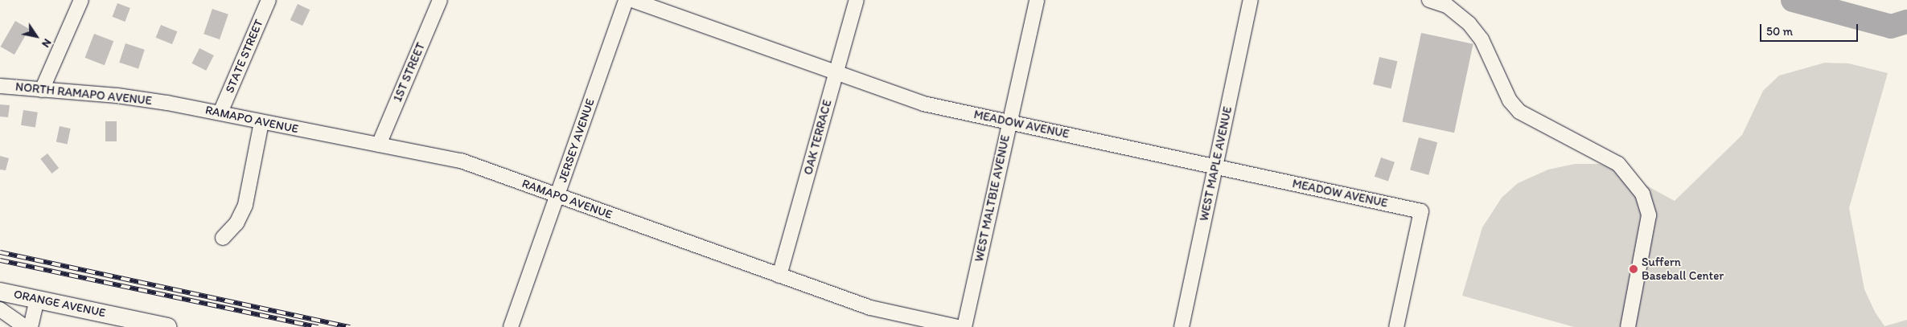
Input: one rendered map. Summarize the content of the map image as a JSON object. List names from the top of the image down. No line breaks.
{"streets":{"main road":["ORANGE AVENUE"],"street":["STATE STREET","1ST STREET","NORTH RAMAPO AVENUE","RAMAPO AVENUE","MEADOW AVENUE","OAK TERRACE","JERSEY AVENUE","WEST MAPLE AVENUE","WEST MALTBIE AVENUE"]},"crossings":[["STATE STREET","RAMAPO AVENUE"],["1ST STREET","RAMAPO AVENUE"],["NORTH RAMAPO AVENUE","RAMAPO AVENUE"],["RAMAPO AVENUE","OAK TERRACE"],["RAMAPO AVENUE","JERSEY AVENUE"],["MEADOW AVENUE","OAK TERRACE"],["MEADOW AVENUE","WEST MAPLE AVENUE"],["MEADOW AVENUE","WEST MALTBIE AVENUE"]],"places":["Suffern Baseball Center"],"scale_bar":"50 m","north":"bottom right"}
